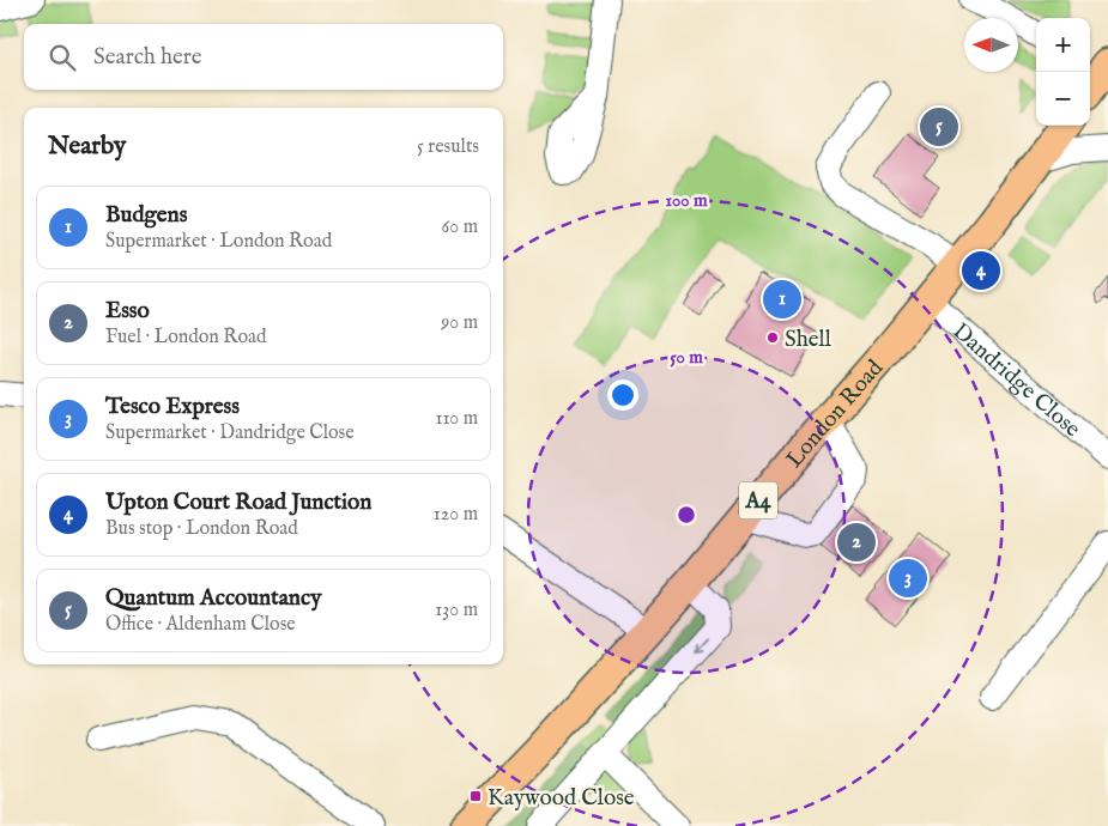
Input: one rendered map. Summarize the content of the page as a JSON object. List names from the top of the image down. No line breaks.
{"streets":{"main road":["London Road","A4"],"street":["Dandridge Close"]},"crossings":[["Dandridge Close","London Road"]],"places":{"other":["Shell"],"transit":["Kaywood Close"]},"north":"left","page":{"map_buttons":["+","−"],"search":"Search here","pins":["5","4","1","2","3"],"heading":["Nearby","5 results"],"list":[{"mark":"1","name":"Budgens","note":"Supermarket · London Road","value":"60 m"},{"mark":"2","name":"Esso","note":"Fuel · London Road","value":"90 m"},{"mark":"3","name":"Tesco Express","note":"Supermarket · Dandridge Close","value":"110 m"},{"mark":"4","name":"Upton Court Road Junction","note":"Bus stop · London Road","value":"120 m"},{"mark":"5","name":"Quantum Accountancy","note":"Office · Aldenham Close","value":"130 m"}]},"rings":["100 m","50 m"]}
